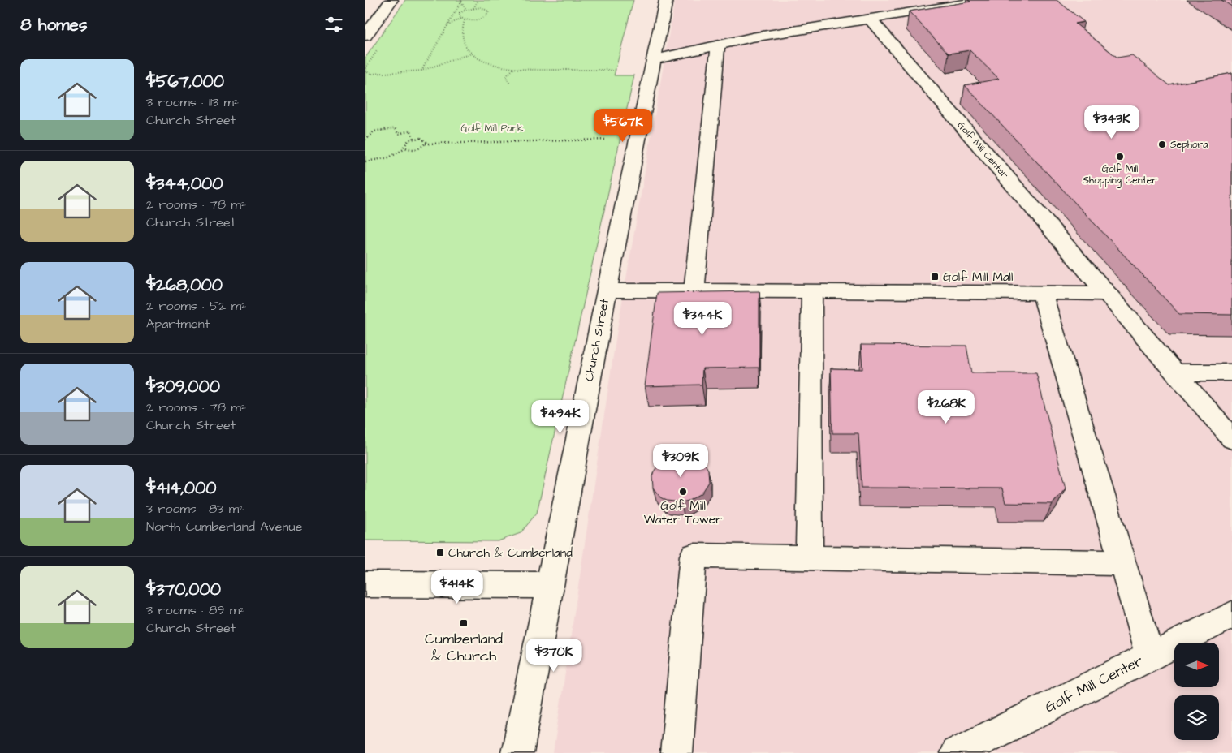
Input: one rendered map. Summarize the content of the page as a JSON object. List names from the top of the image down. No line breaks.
{"streets":{"street":["Golf Mill Center","Church Street"]},"parks":["Golf Mill Park"],"places":{"other":["Sephora","Golf Mill Shopping Center","Golf Mill Water Tower"],"transit":["Golf Mill Mall","Church & Cumberland","Cumberland & Church"]},"north":"right","page":{"heading":"8 homes","list":[{"name":"$567,000","note":"3 rooms · 113 m² · Church Street"},{"name":"$344,000","note":"2 rooms · 78 m² · Church Street"},{"name":"$268,000","note":"2 rooms · 52 m² · Apartment"},{"name":"$309,000","note":"2 rooms · 78 m² · Church Street"},{"name":"$414,000","note":"3 rooms · 83 m² · North Cumberland Avenue"},{"name":"$370,000","note":"3 rooms · 89 m² · Church Street"}],"price":["$343K","$567K","$344K","$268K","$494K","$309K","$414K","$370K"]}}
